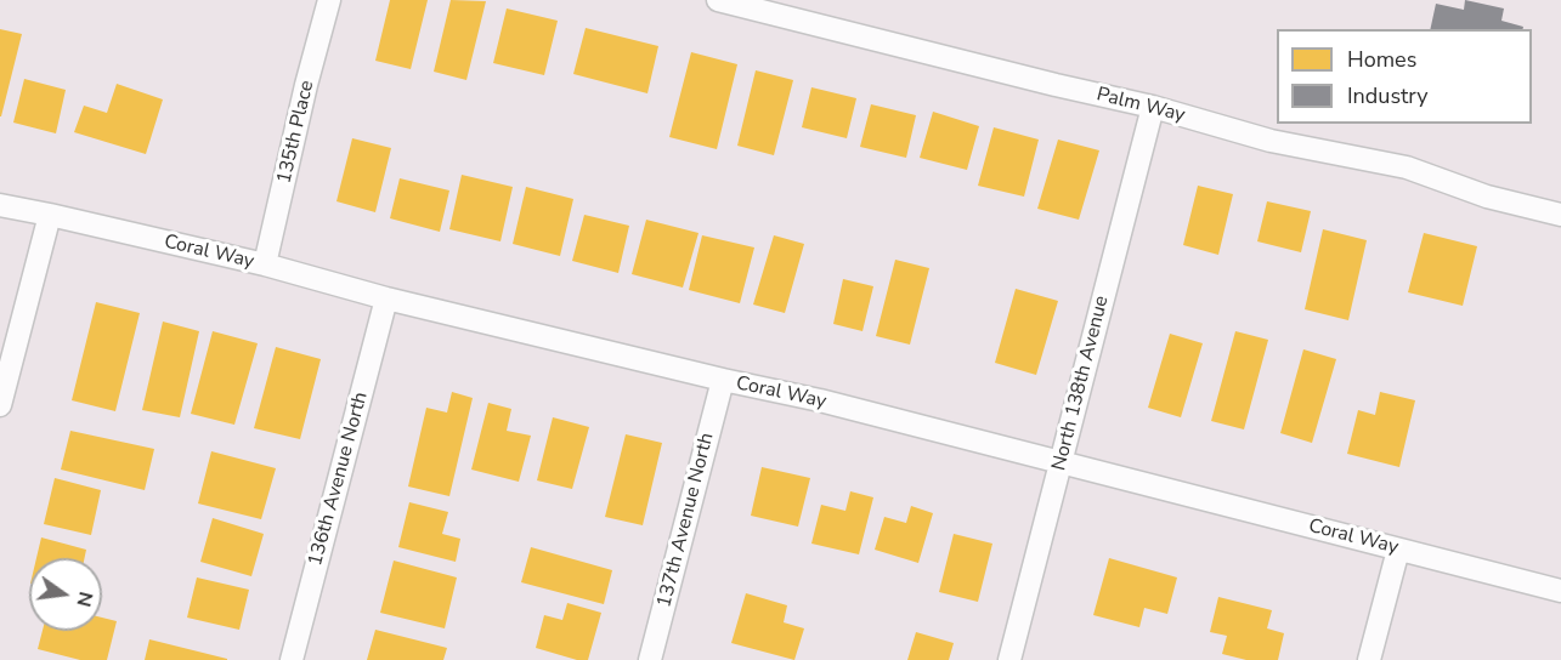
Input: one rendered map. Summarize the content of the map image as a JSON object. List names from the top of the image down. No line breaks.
{"streets":{"street":["Palm Way","135th Place","Coral Way","North 138th Avenue","136th Avenue North","137th Avenue North"]},"crossings":[["Palm Way","North 138th Avenue"],["135th Place","Coral Way"],["Coral Way","North 138th Avenue"],["Coral Way","136th Avenue North"],["Coral Way","137th Avenue North"]],"legend":["Homes","Industry"],"north":"right"}
